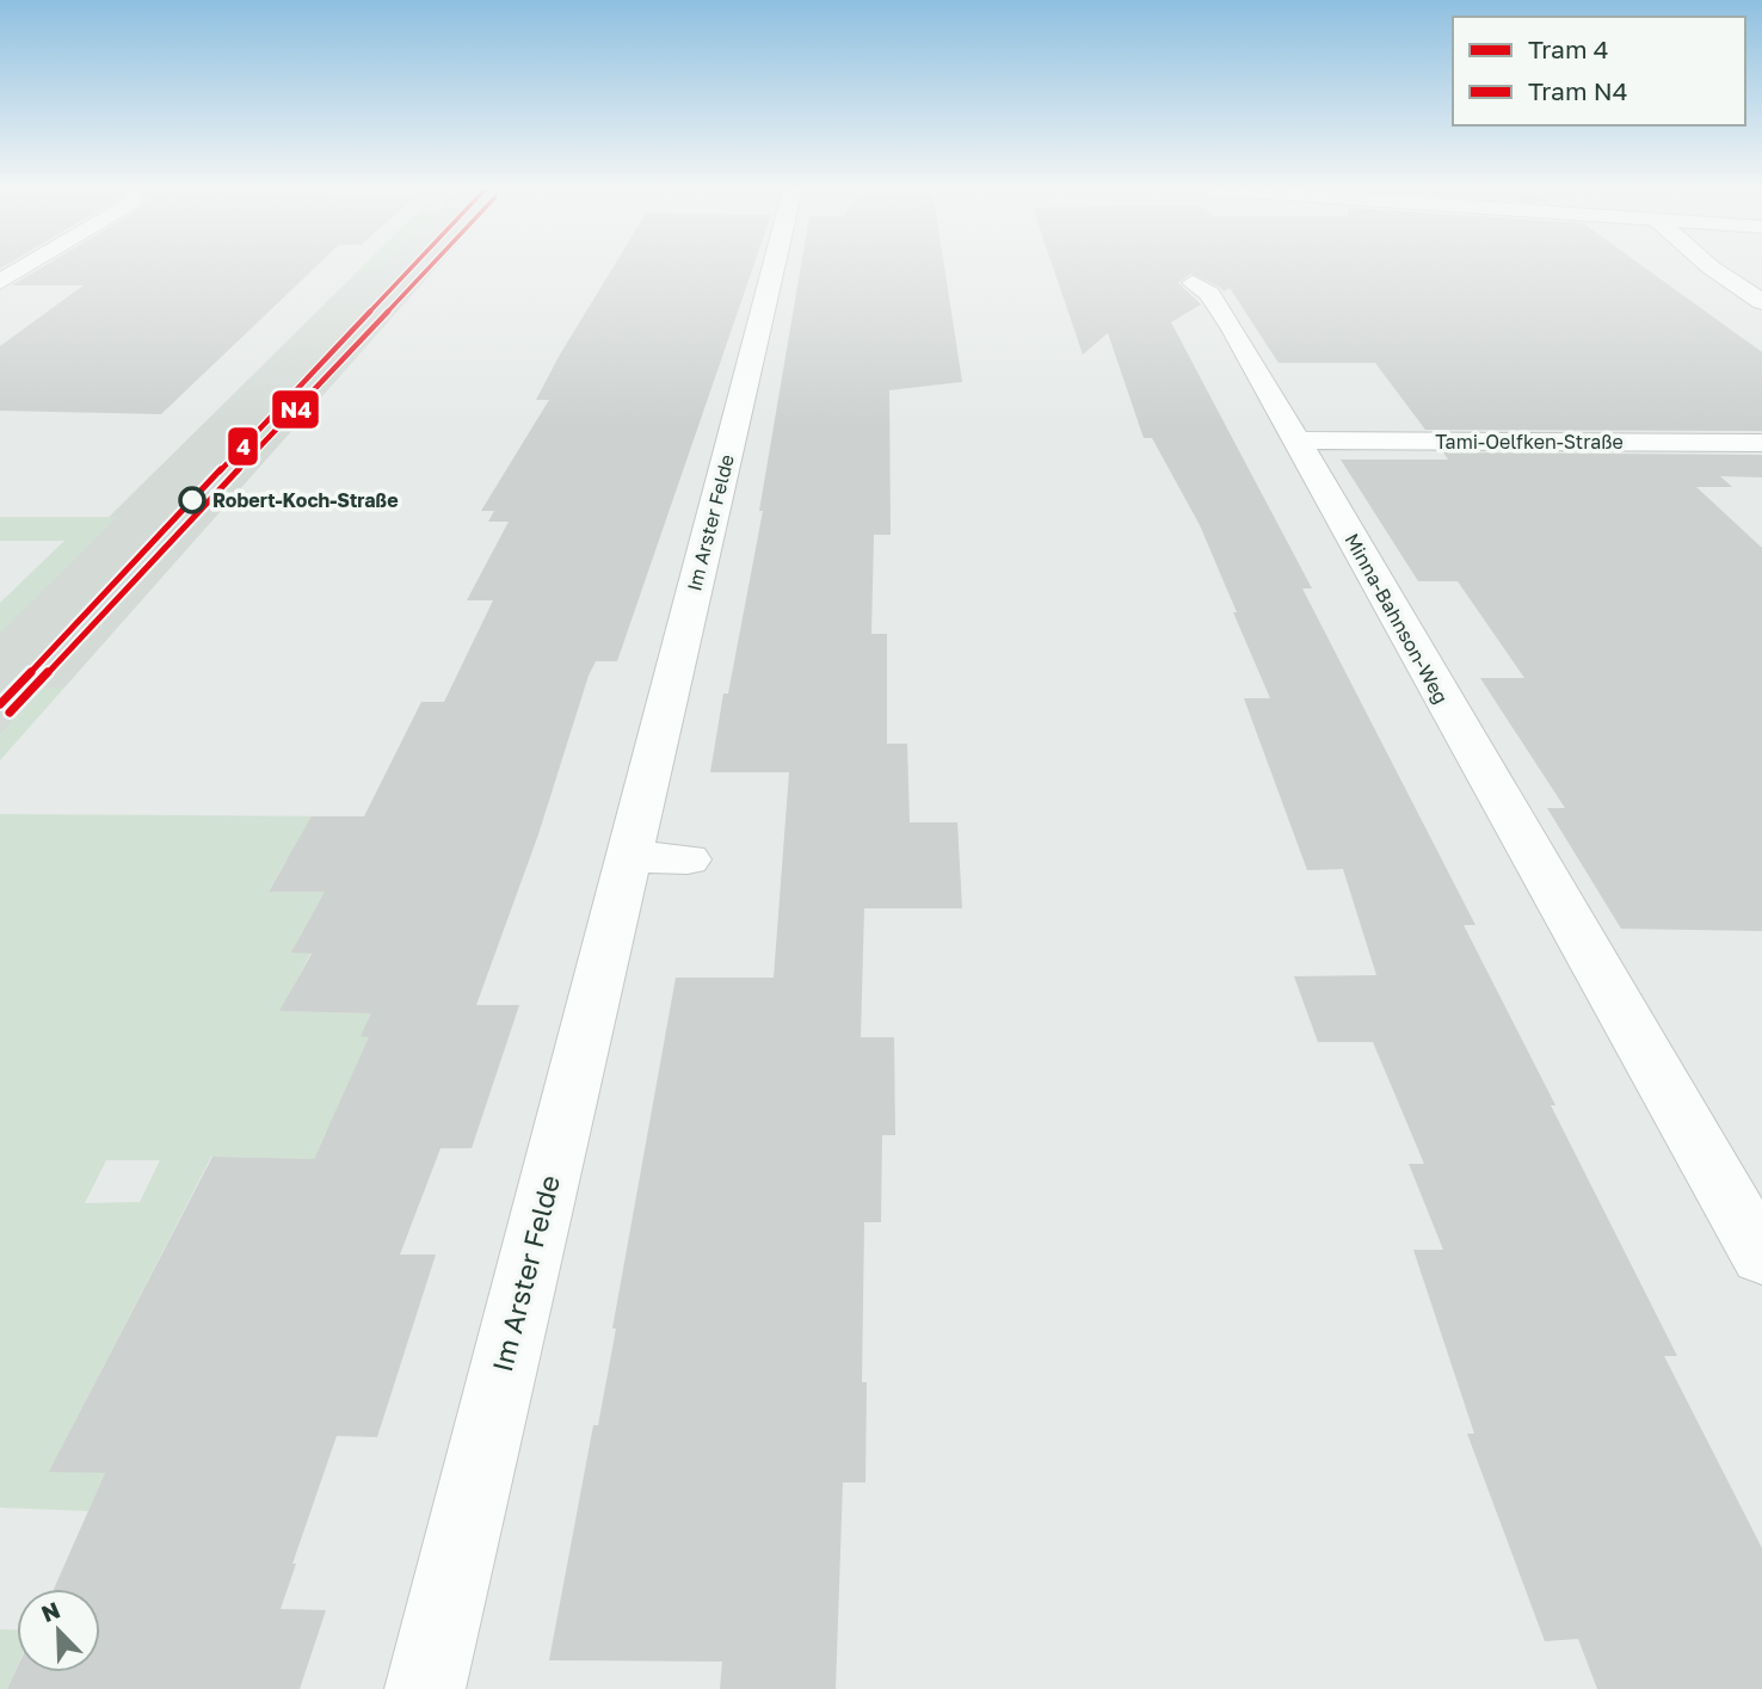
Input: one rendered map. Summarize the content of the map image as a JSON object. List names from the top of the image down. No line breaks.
{"streets":{"street":["Tami-Oelfken-Straße","Im Arster Felde","Minna-Bahnson-Weg"]},"crossings":[["Tami-Oelfken-Straße","Minna-Bahnson-Weg"]],"places":["Robert-Koch-Straße"],"lines":["tram line 4","tram line N4"],"legend":["Tram 4","Tram N4"],"north":"top left"}
